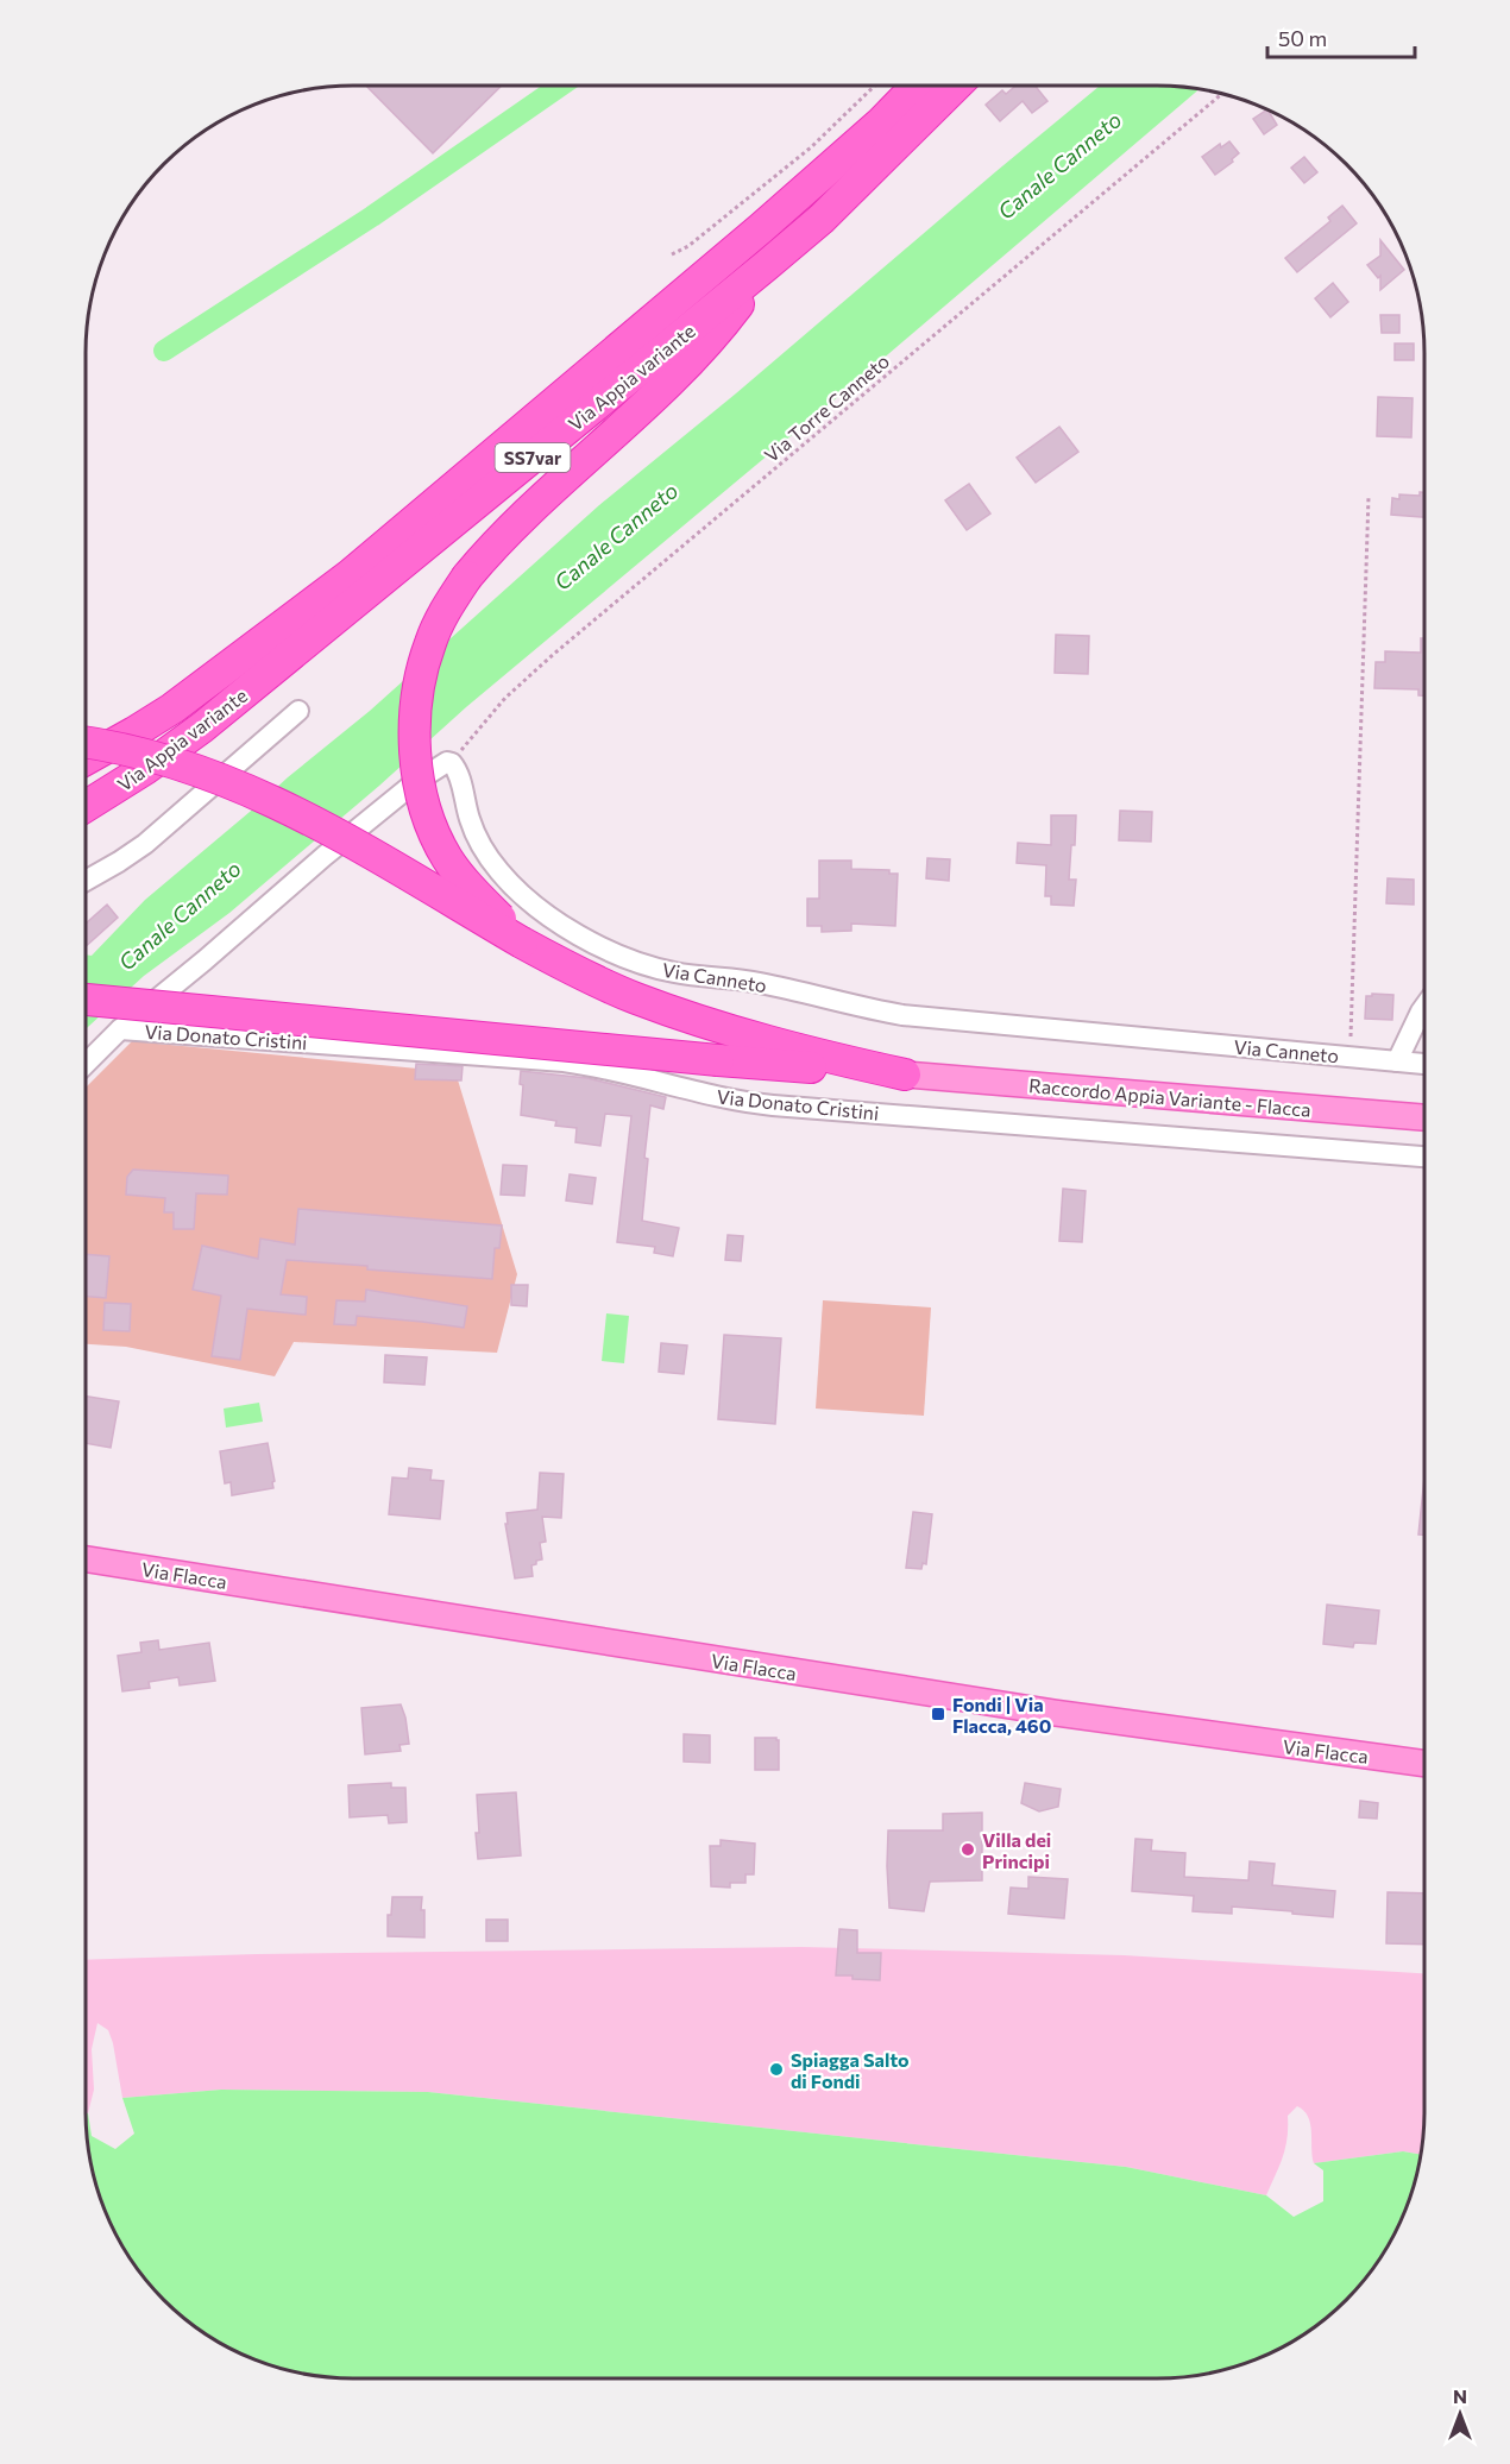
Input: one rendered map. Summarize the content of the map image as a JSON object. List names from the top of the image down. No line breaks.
{"streets":{"highway":["Via Appia variante","SS7var"],"main road":["Raccordo Appia Variante - Flacca","Via Flacca"],"street":["Via Canneto","Via Donato Cristini"],"path":["Via Torre Canneto"]},"crossings":[["Via Torre Canneto","Via Canneto"]],"water":["Canale Canneto"],"places":{"transit":["Fondi | Via Flacca, 460"],"other":["Villa dei Principi","Spiagga Salto di Fondi"]},"scale_bar":"50 m","north":"top"}
